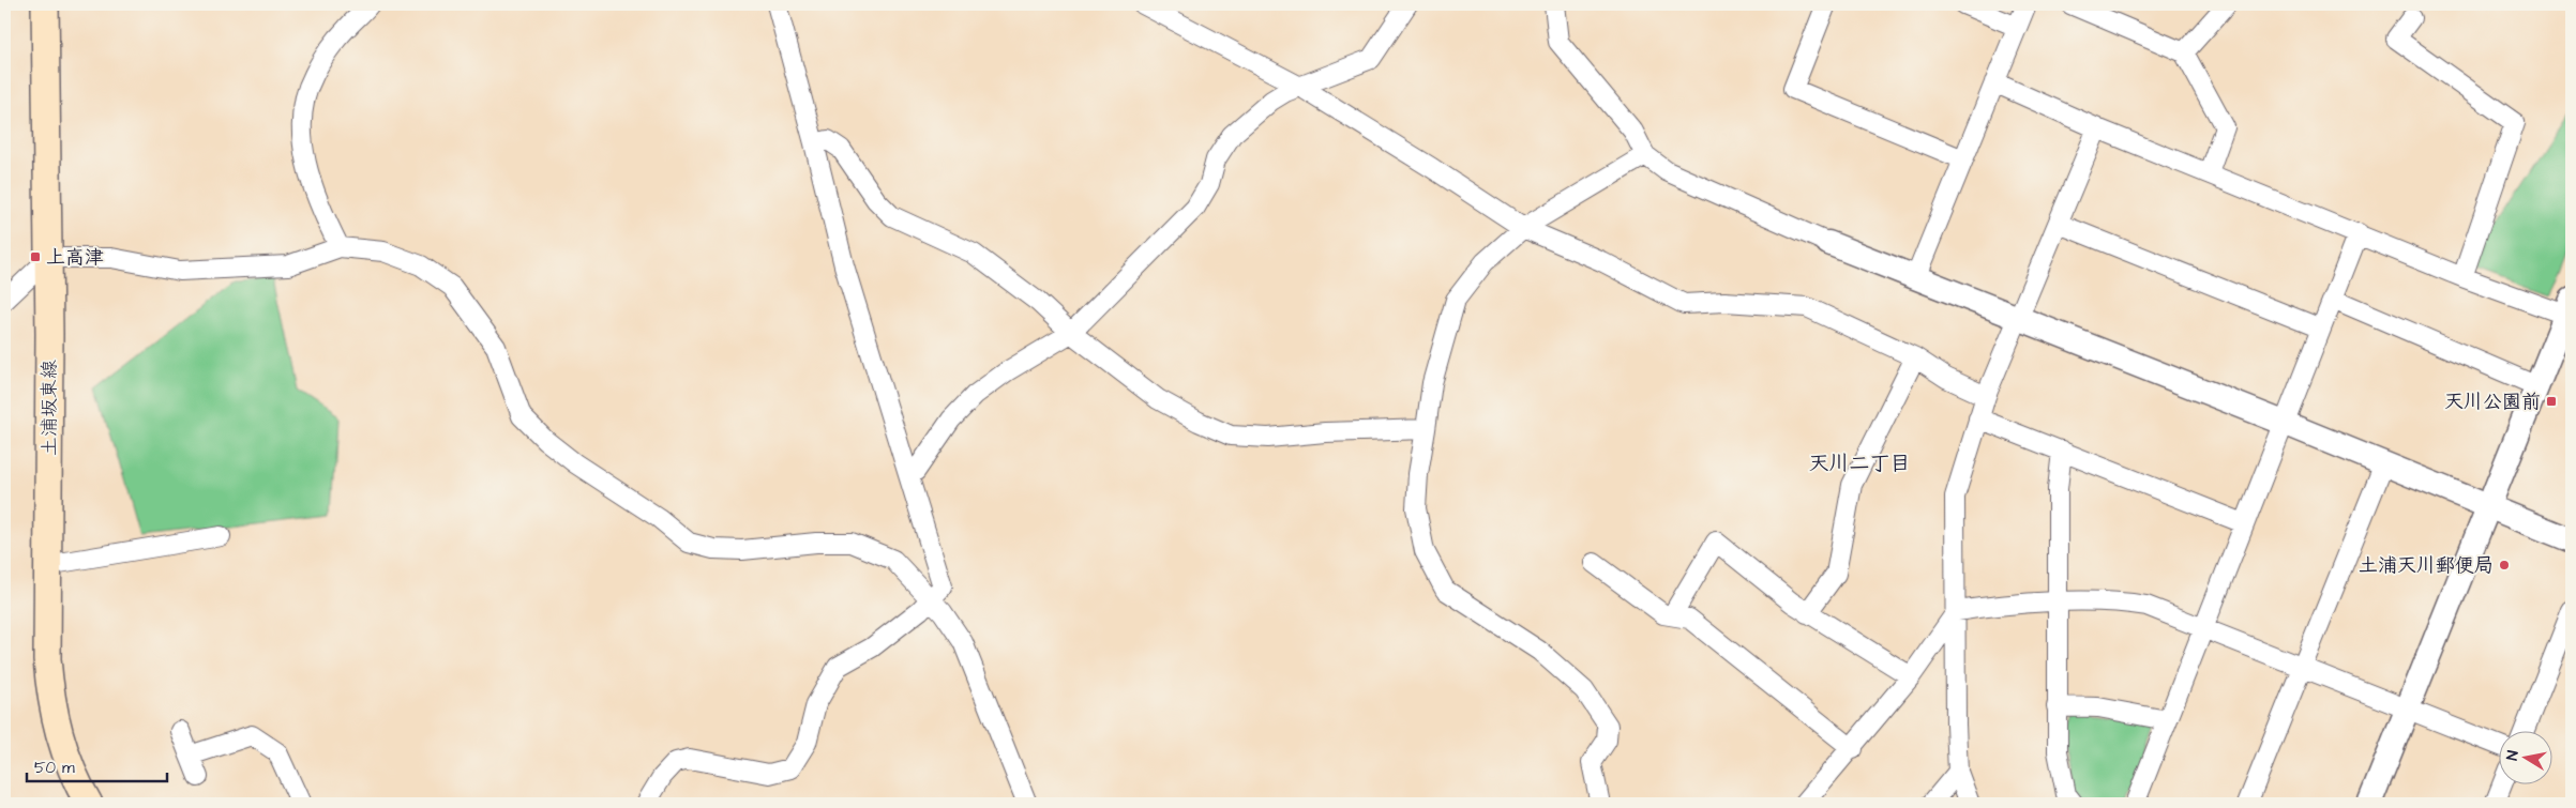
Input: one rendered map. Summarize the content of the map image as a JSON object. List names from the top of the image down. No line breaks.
{"streets":{"main road":["土浦坂東線"]},"districts":["天川二丁目"],"places":{"transit":["上高津","天川公園前"],"other":["土浦天川郵便局"]},"scale_bar":"50 m","north":"left"}
